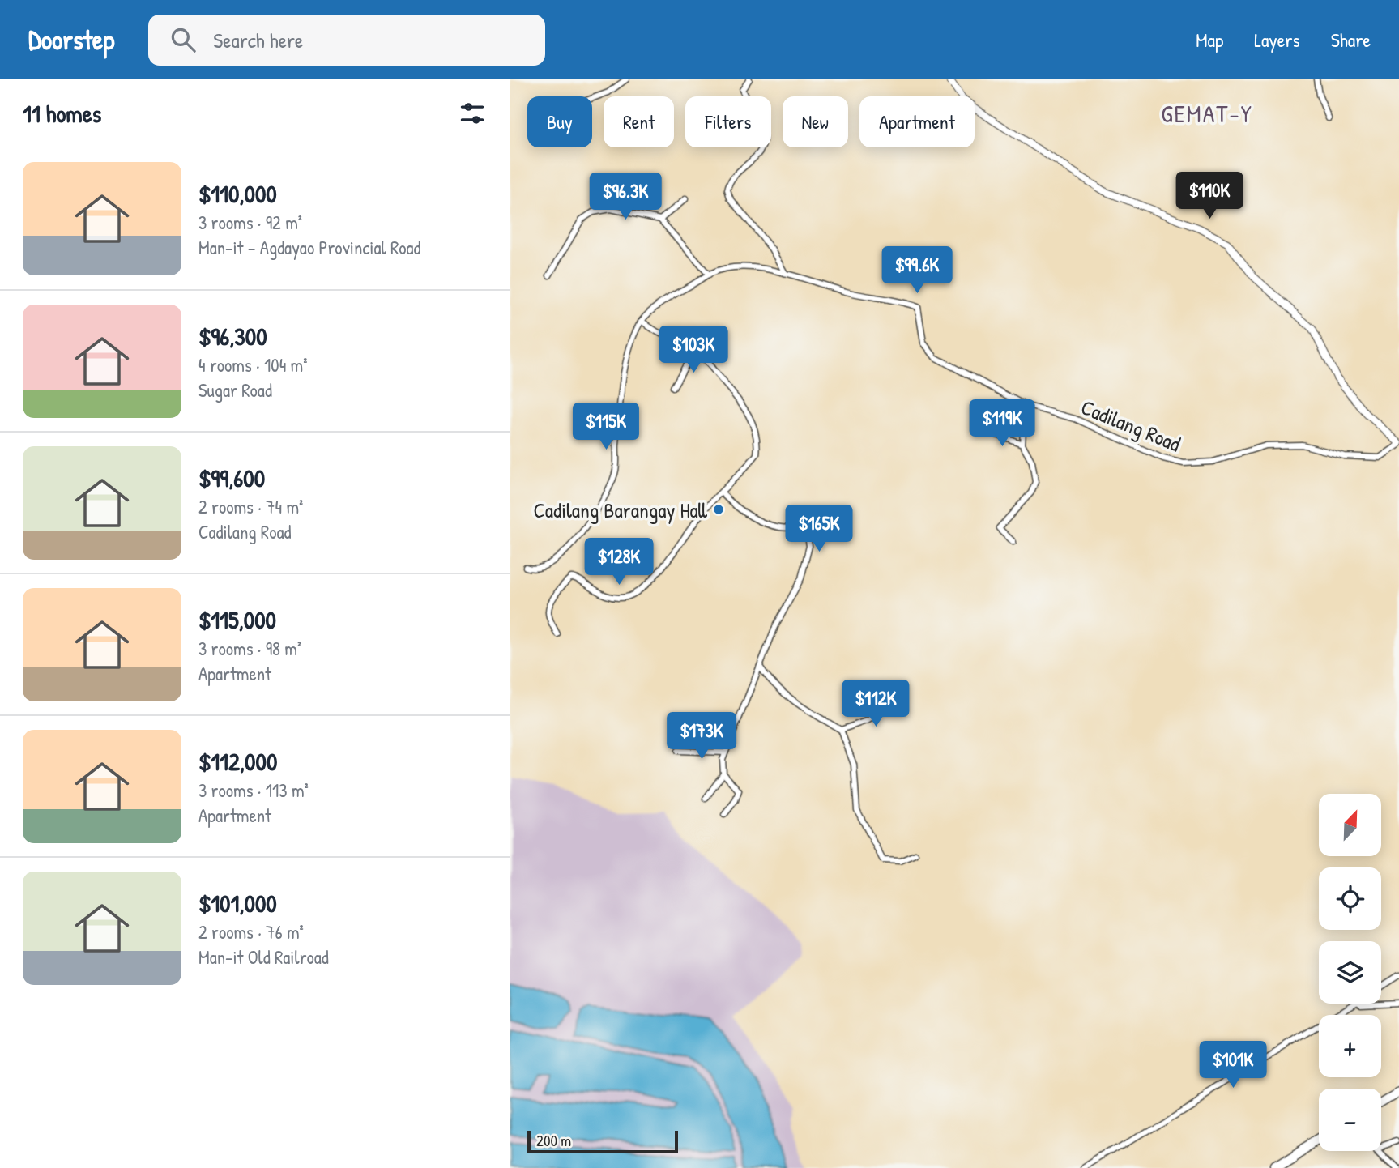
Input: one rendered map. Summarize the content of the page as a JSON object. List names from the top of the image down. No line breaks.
{"streets":{"street":["Cadilang Road"]},"districts":["GEMAT-Y"],"places":["Cadilang Barangay Hall"],"scale_bar":"200 m","north":"top right","page":{"header":"Doorstep","search":"Search here","nav":["Map","Layers","Share"],"heading":"11 homes","chip":["Buy","Rent","Filters","New","Apartment"],"list":[{"name":"$110,000","note":"3 rooms · 92 m² · Man-it – Agdayao Provincial Road"},{"name":"$96,300","note":"4 rooms · 104 m² · Sugar Road"},{"name":"$99,600","note":"2 rooms · 74 m² · Cadilang Road"},{"name":"$115,000","note":"3 rooms · 98 m² · Apartment"},{"name":"$112,000","note":"3 rooms · 113 m² · Apartment"},{"name":"$101,000","note":"2 rooms · 76 m² · Man-it Old Railroad"}],"price":["$110K","$96.3K","$99.6K","$103K","$119K","$115K","$165K","$128K","$112K","$173K","$101K"],"map_buttons":["+","−"],"scale":"200 m"}}
